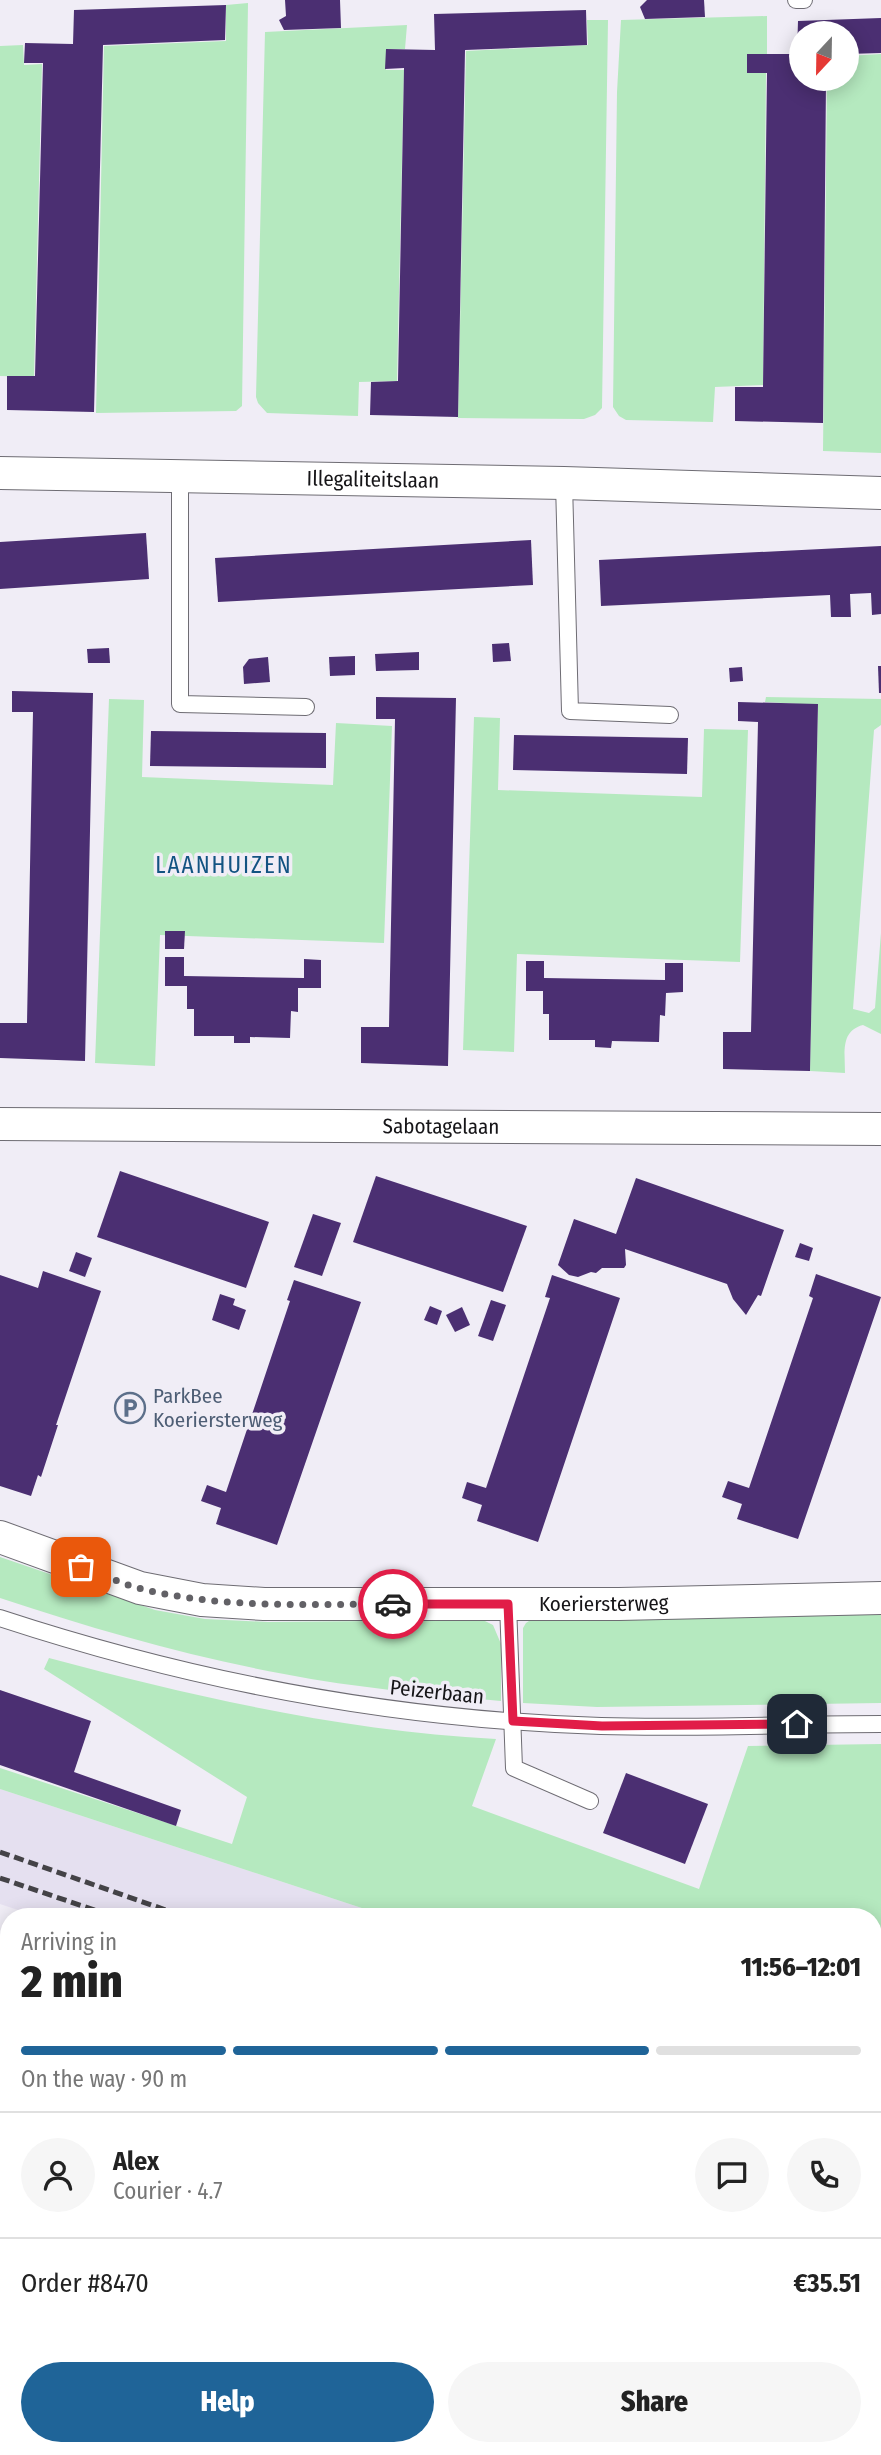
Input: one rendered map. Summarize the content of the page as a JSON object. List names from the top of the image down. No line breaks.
{"streets":{"street":["Illegaliteitslaan","Sabotagelaan","Koeriersterweg"],"lane":["Peizerbaan"]},"districts":["LAANHUIZEN"],"places":{"parking":["ParkBee Koeriersterweg"]},"north":"bottom","page":{"heading":["2 min","Arriving in","11:56–12:01"],"panel":["Alex","Courier · 4.7","Order #8470","€35.51"],"bar":"On the way · 90 m","buttons":["Help","Share"]}}
